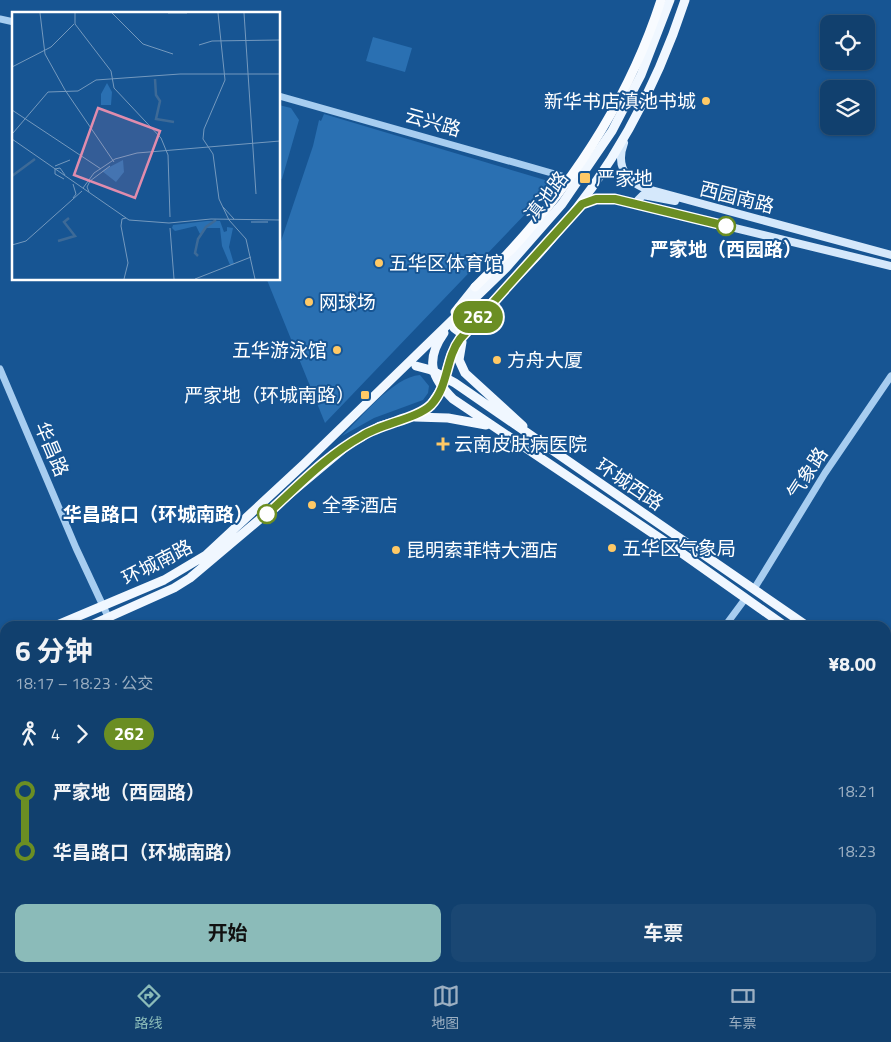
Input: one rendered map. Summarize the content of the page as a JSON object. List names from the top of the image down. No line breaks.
{"streets":{"main road":["滇池路","西园南路","环城西路","环城南路"],"street":["云兴路","华昌路","气象路"]},"crossings":[["云兴路","滇池路"],["滇池路","西园南路"],["滇池路","环城西路"],["滇池路","环城南路"],["华昌路","环城南路"],["气象路","环城西路"]],"places":{"other":["新华书店滇池书城","严家地（西园路）","五华区体育馆","网球场","五华游泳馆","方舟大厦","全季酒店","华昌路口（环城南路）","五华区气象局","昆明索菲特大酒店"],"transit":["严家地","严家地（环城南路）"],"health":["云南皮肤病医院"]},"lines":["bus line 262"],"page":{"on_map":"262","heading":["6 分钟","18:17 – 18:23 · 公交","¥8.00"],"legs":["4","262"],"list":[{"name":"严家地（西园路）","value":"18:21"},{"name":"华昌路口（环城南路）","value":"18:23"}],"buttons":["开始","车票"],"tabs":["路线","地图","车票"]}}
